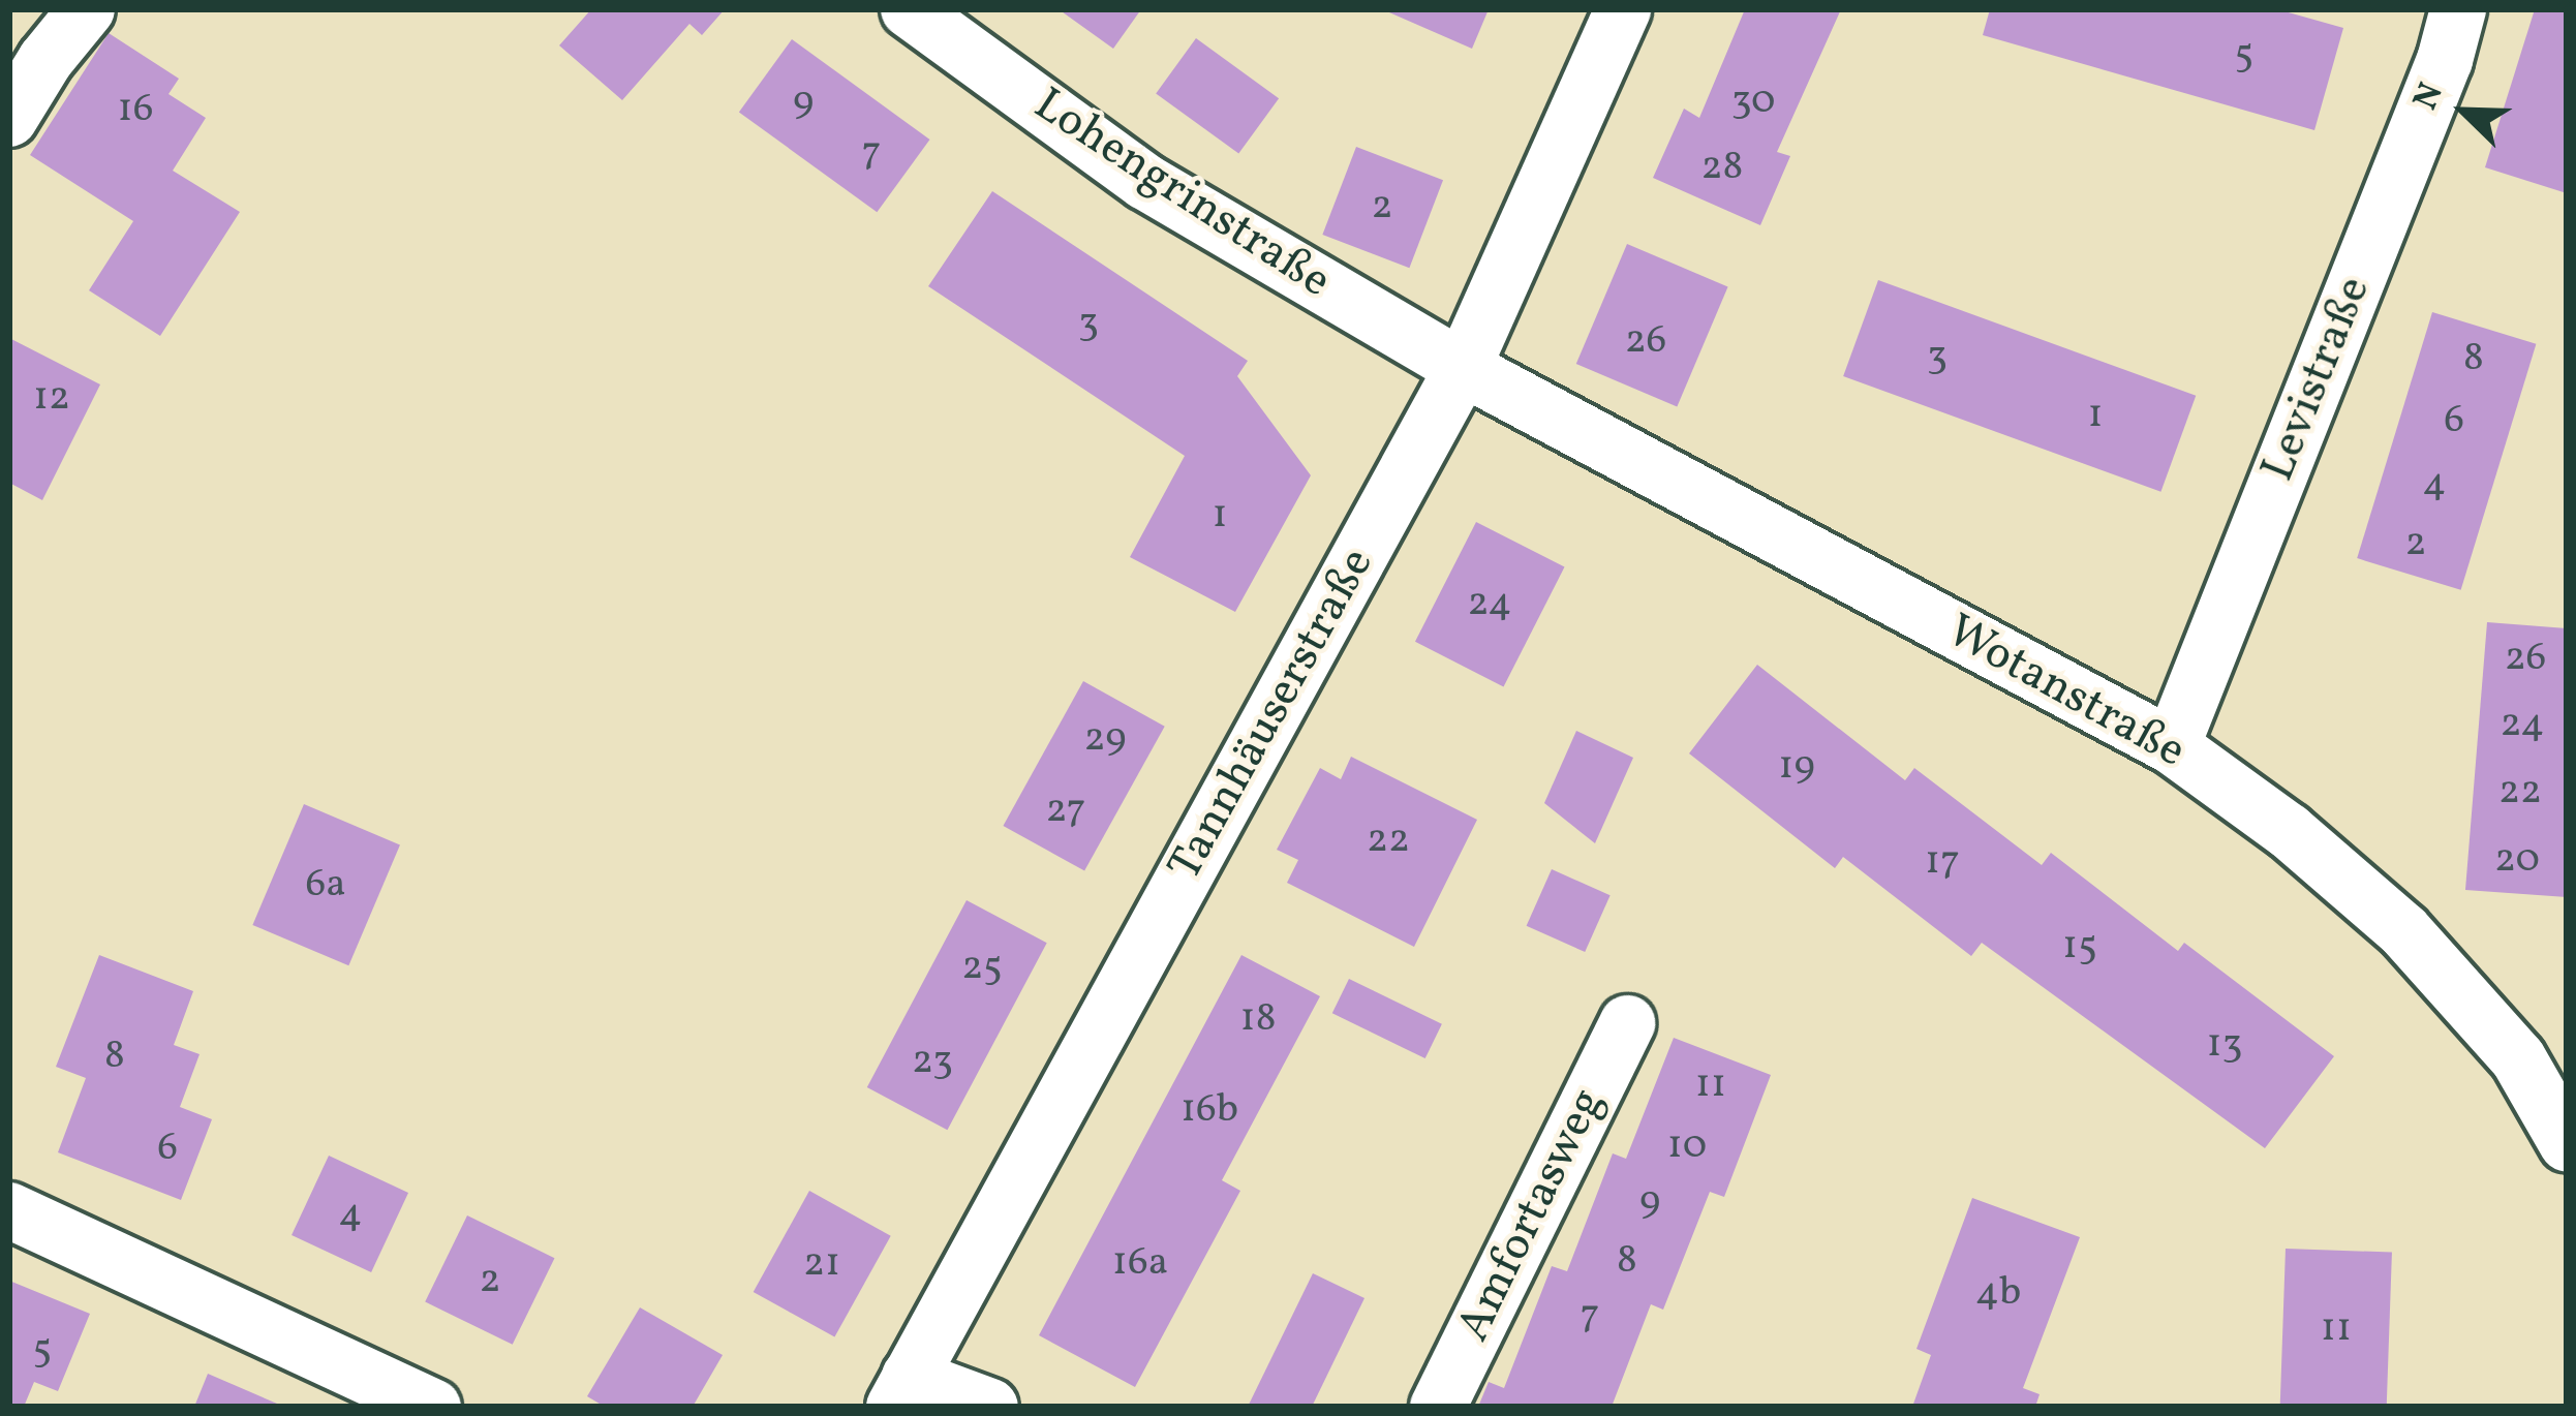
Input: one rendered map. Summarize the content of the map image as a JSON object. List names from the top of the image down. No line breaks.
{"streets":{"street":["Lohengrinstraße","Levistraße","Wotanstraße","Tannhäuserstraße","Amfortasweg"]},"crossings":[["Lohengrinstraße","Wotanstraße"],["Lohengrinstraße","Tannhäuserstraße"],["Levistraße","Wotanstraße"],["Wotanstraße","Tannhäuserstraße"]],"house_numbers":["5","30","9","16","7","28","2","3","26","3","8","12","1","6","4","1","2","24","26","24","29","19","22","27","22","20","17","6a","15","25","18","13","8","23","11","16b","10","6","9","4","8","16a","21","2","4b","7","11","5"],"north":"top left"}
